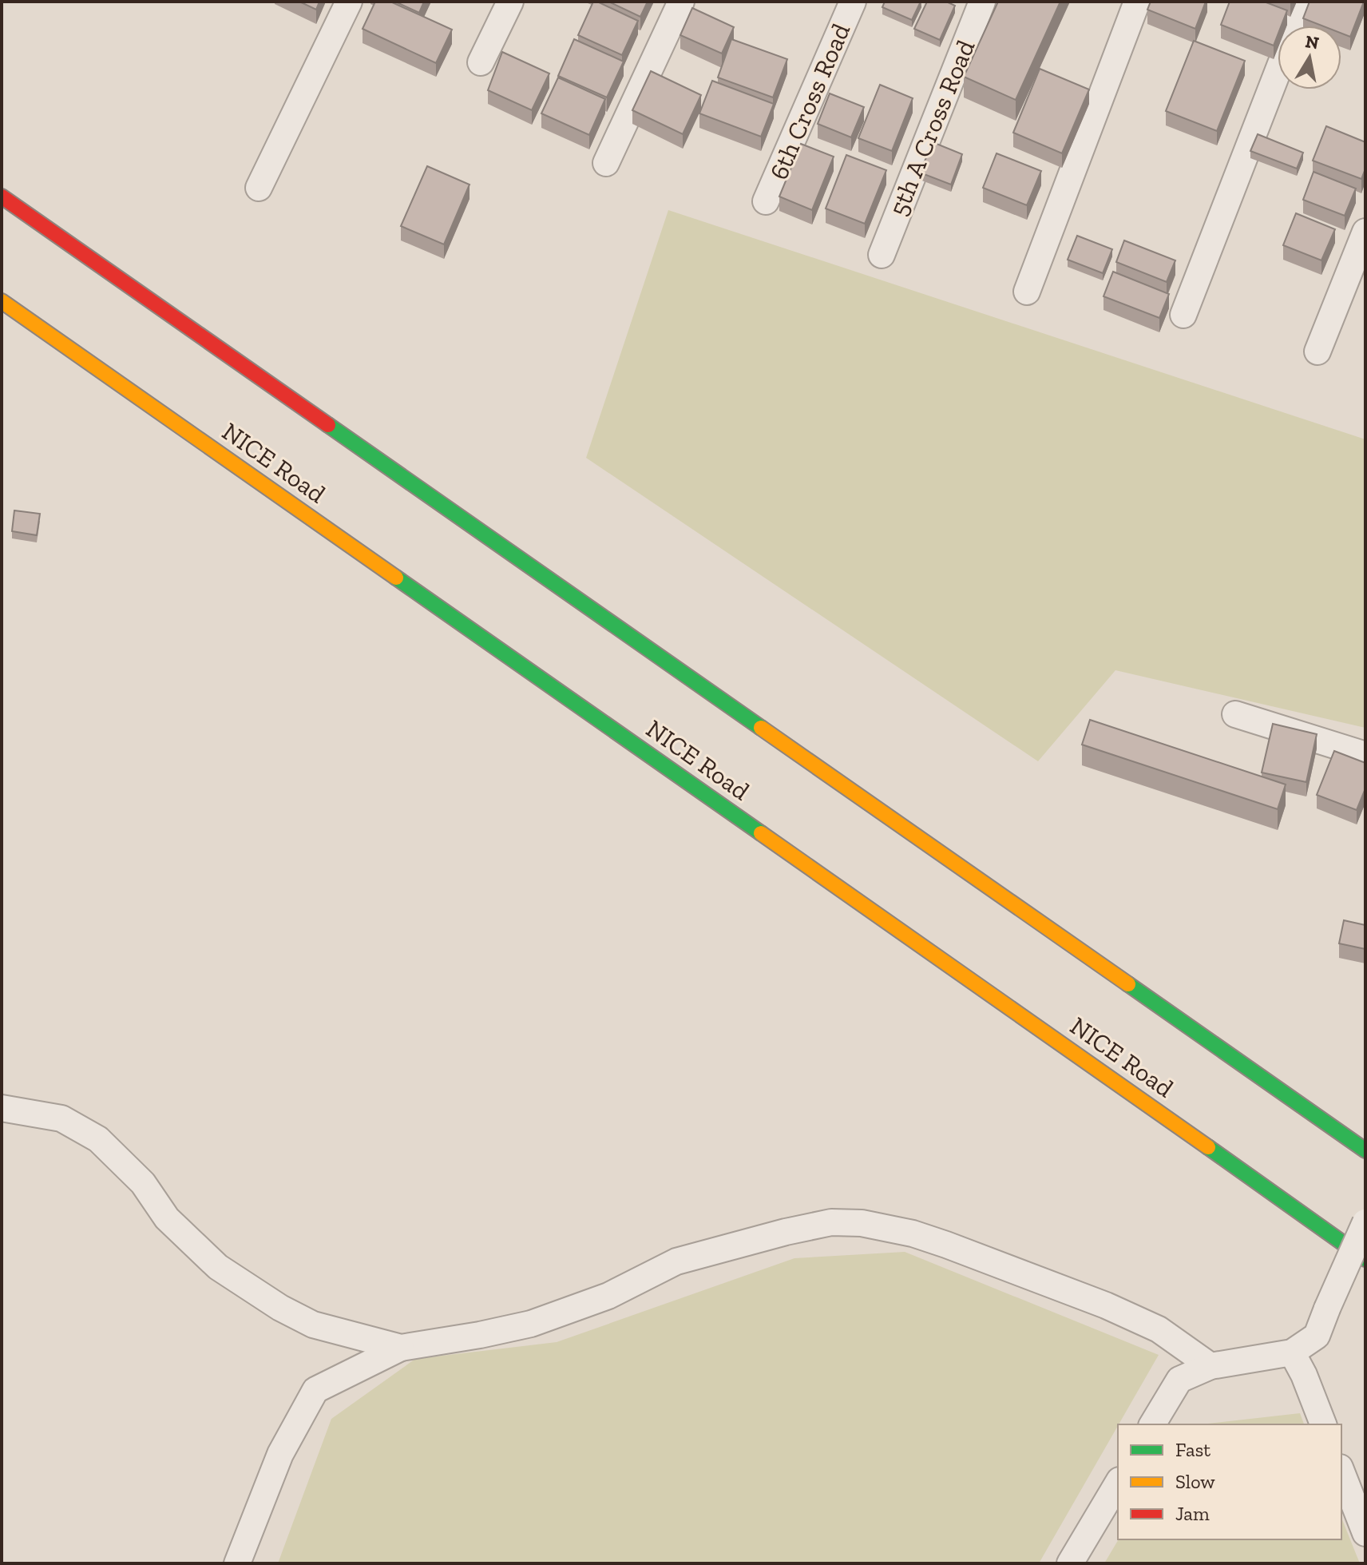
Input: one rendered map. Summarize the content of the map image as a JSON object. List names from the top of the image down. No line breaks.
{"streets":{"highway":["NICE Road"],"street":["6th Cross Road","5th A Cross Road"]},"legend":["Fast","Slow","Jam"],"north":"top"}
